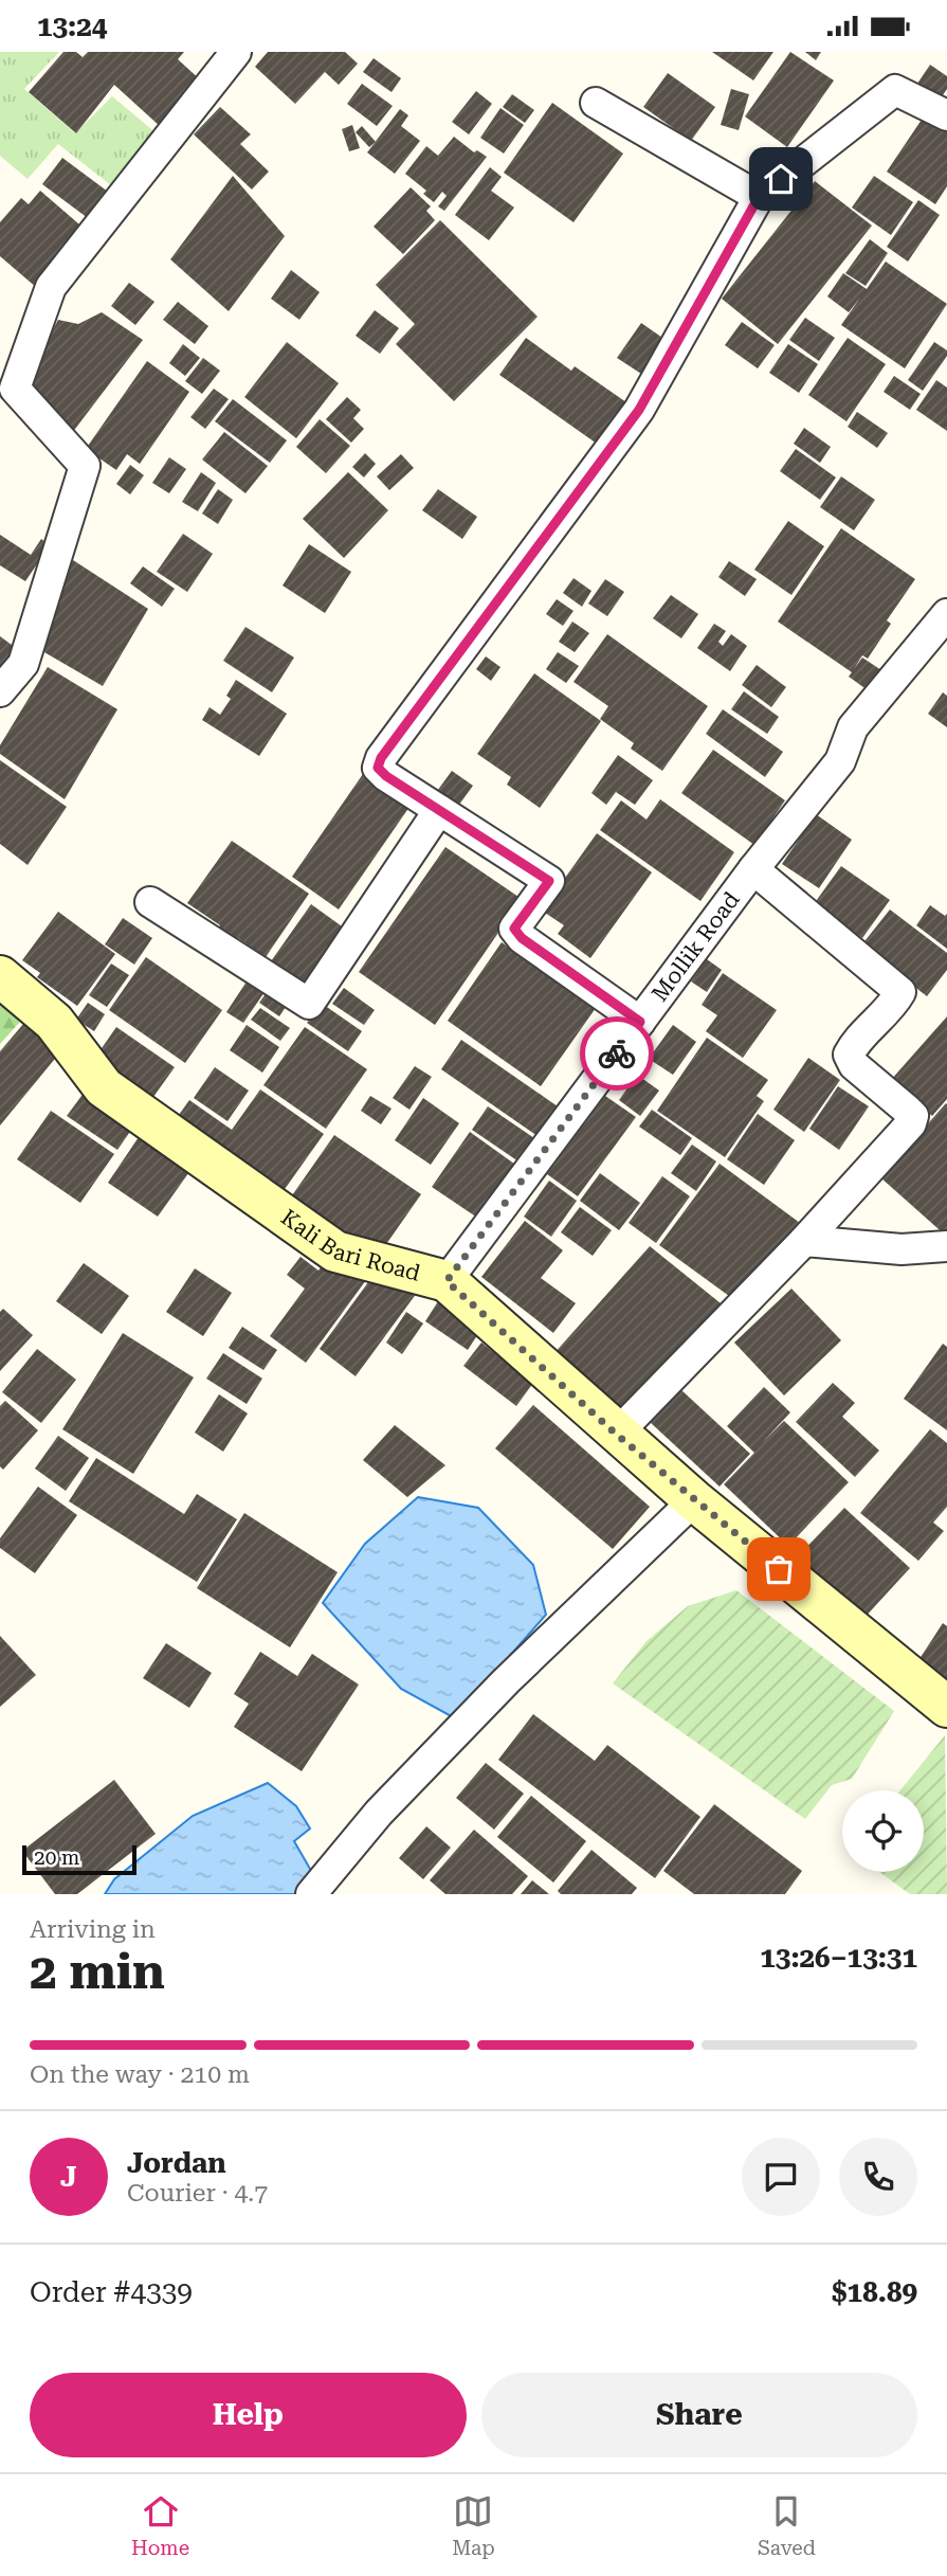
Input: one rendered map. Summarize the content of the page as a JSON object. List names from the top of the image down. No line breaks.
{"streets":{"street":["Mollik Road","Kali Bari Road"]},"crossings":[["Mollik Road","Kali Bari Road"]],"scale_bar":"20 m","page":{"status":"13:24","scale":"20 m","heading":["2 min","Arriving in","13:26–13:31"],"panel":["Jordan","Courier · 4.7","Order #4339","$18.89"],"bar":"On the way · 210 m","round":"J","buttons":["Help","Share"],"tabs":["Home","Map","Saved"]}}
